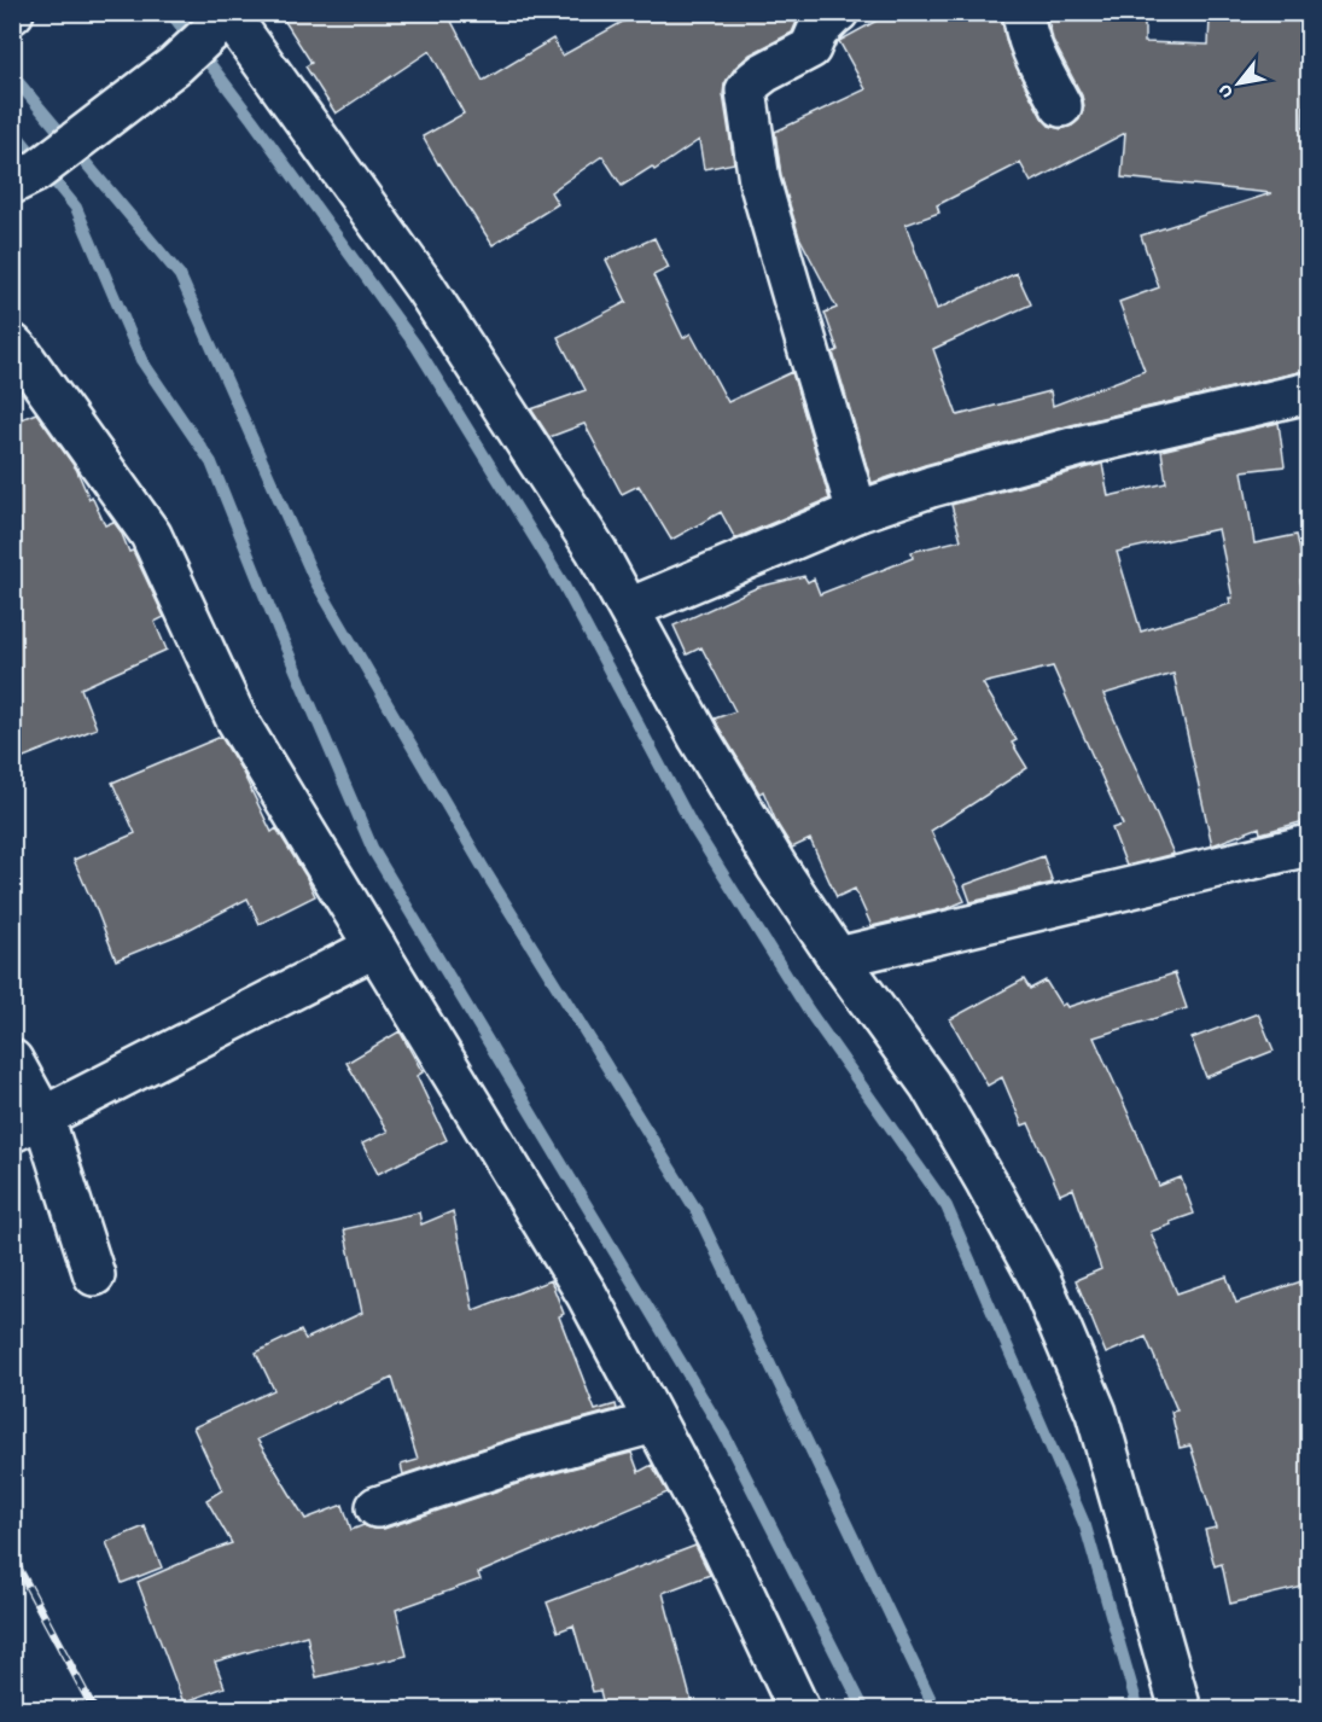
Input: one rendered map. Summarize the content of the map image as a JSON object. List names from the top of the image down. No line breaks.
{"north":"bottom left"}
